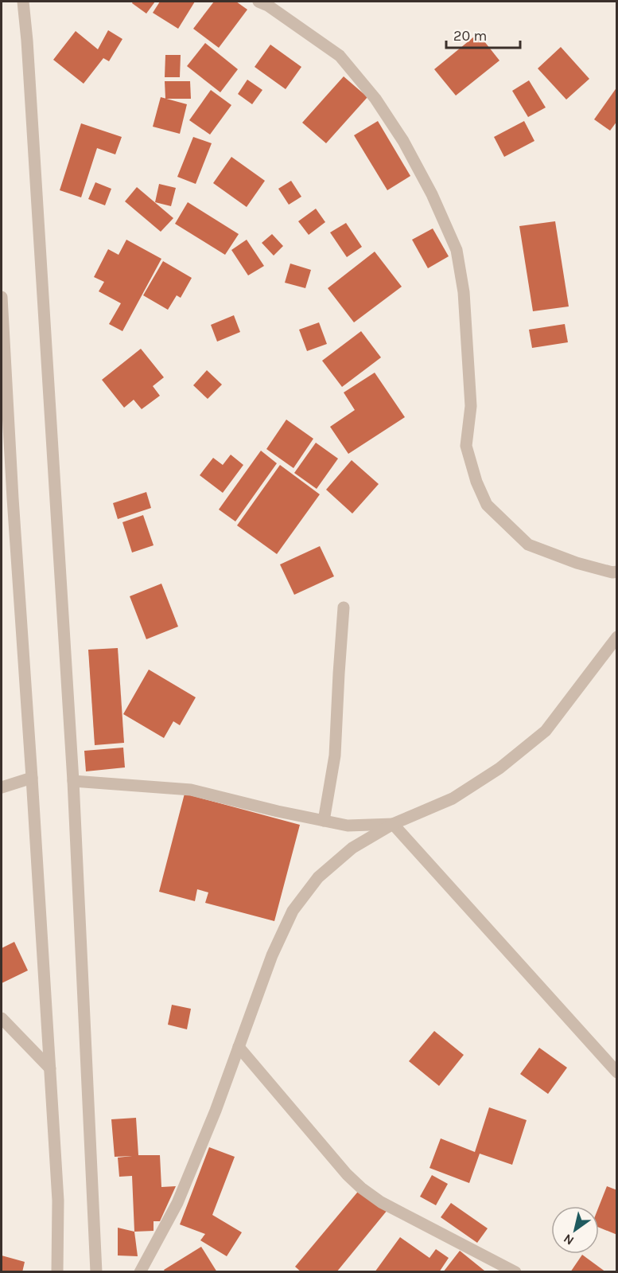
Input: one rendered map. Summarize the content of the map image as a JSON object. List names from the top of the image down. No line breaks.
{"scale_bar":"20 m","north":"bottom left"}
